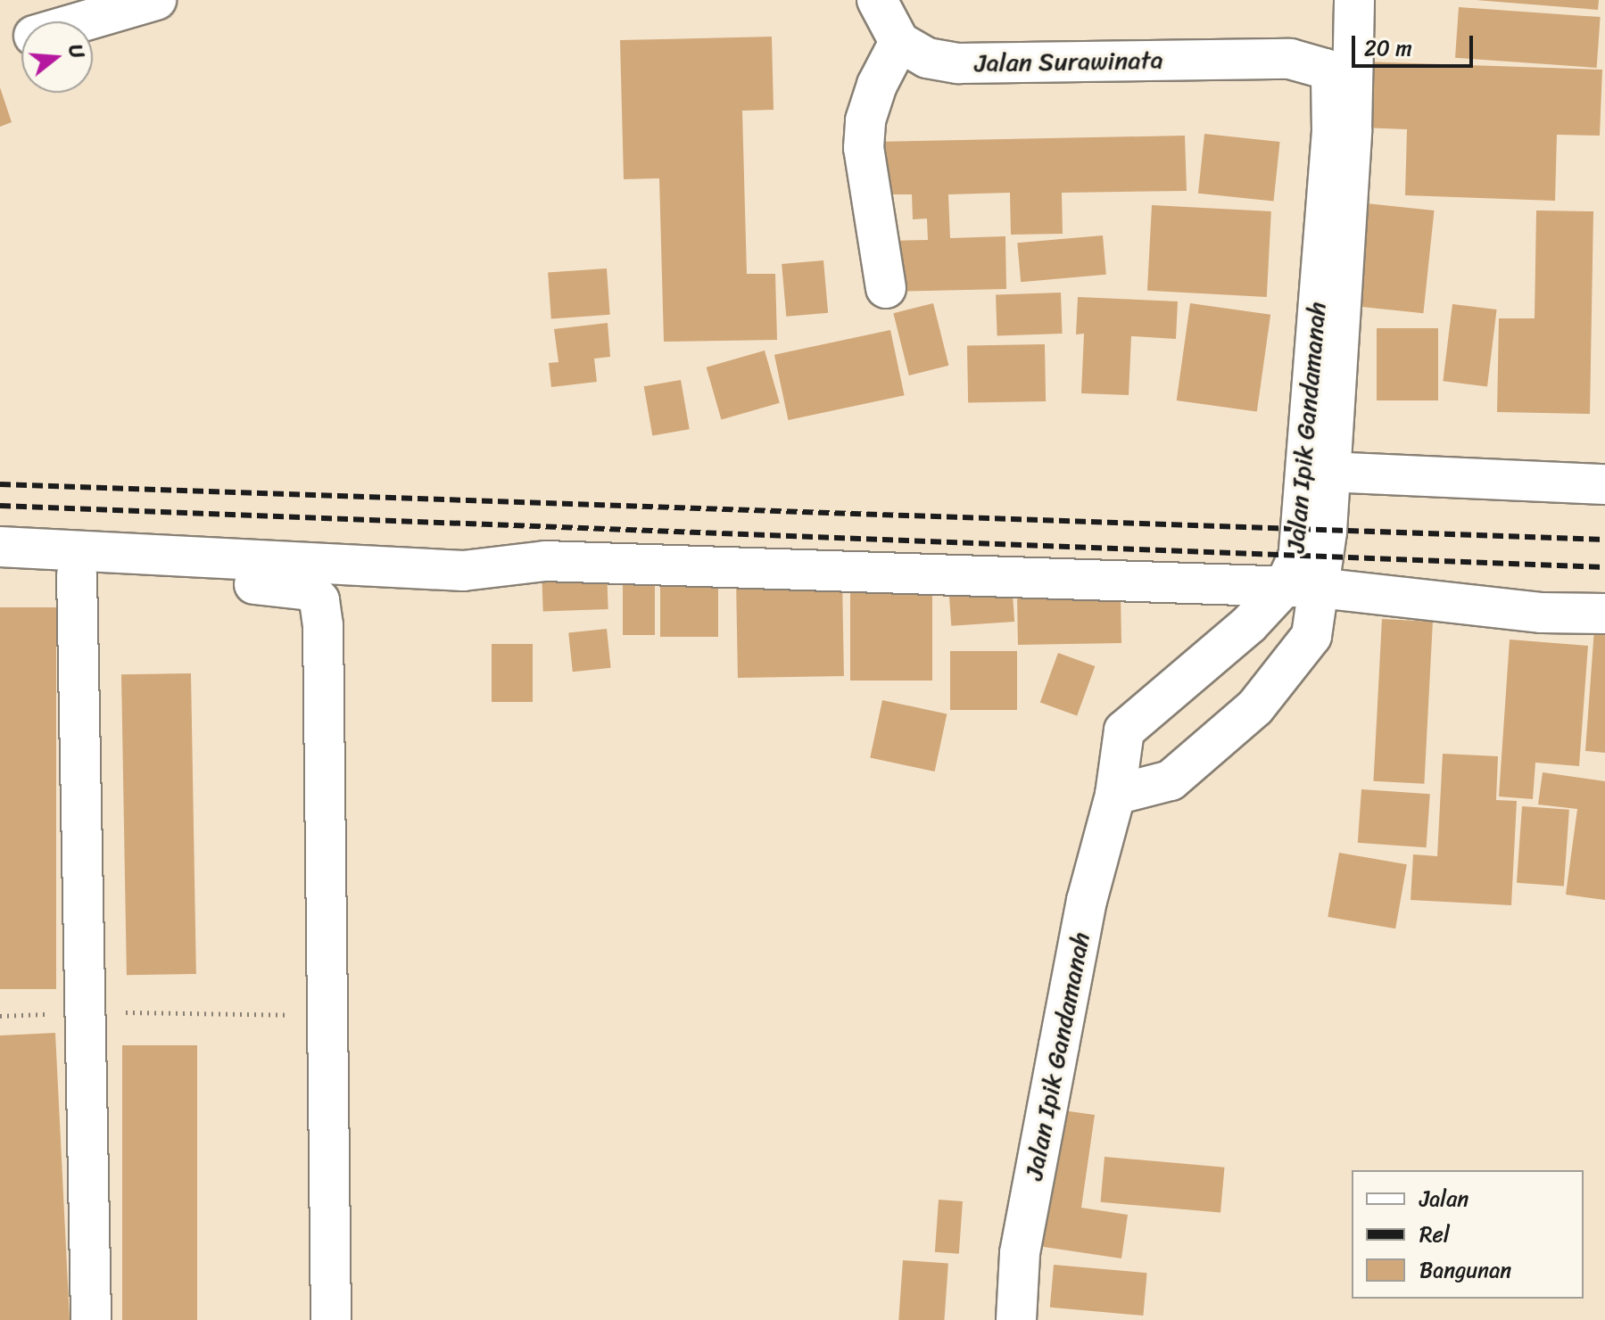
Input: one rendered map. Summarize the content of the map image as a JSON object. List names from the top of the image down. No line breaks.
{"streets":{"street":["Jalan Surawinata","Jalan Ipik Gandamanah"]},"crossings":[["Jalan Surawinata","Jalan Ipik Gandamanah"]],"legend":["Jalan","Rel","Bangunan"],"scale_bar":"20 m","north":"right"}
